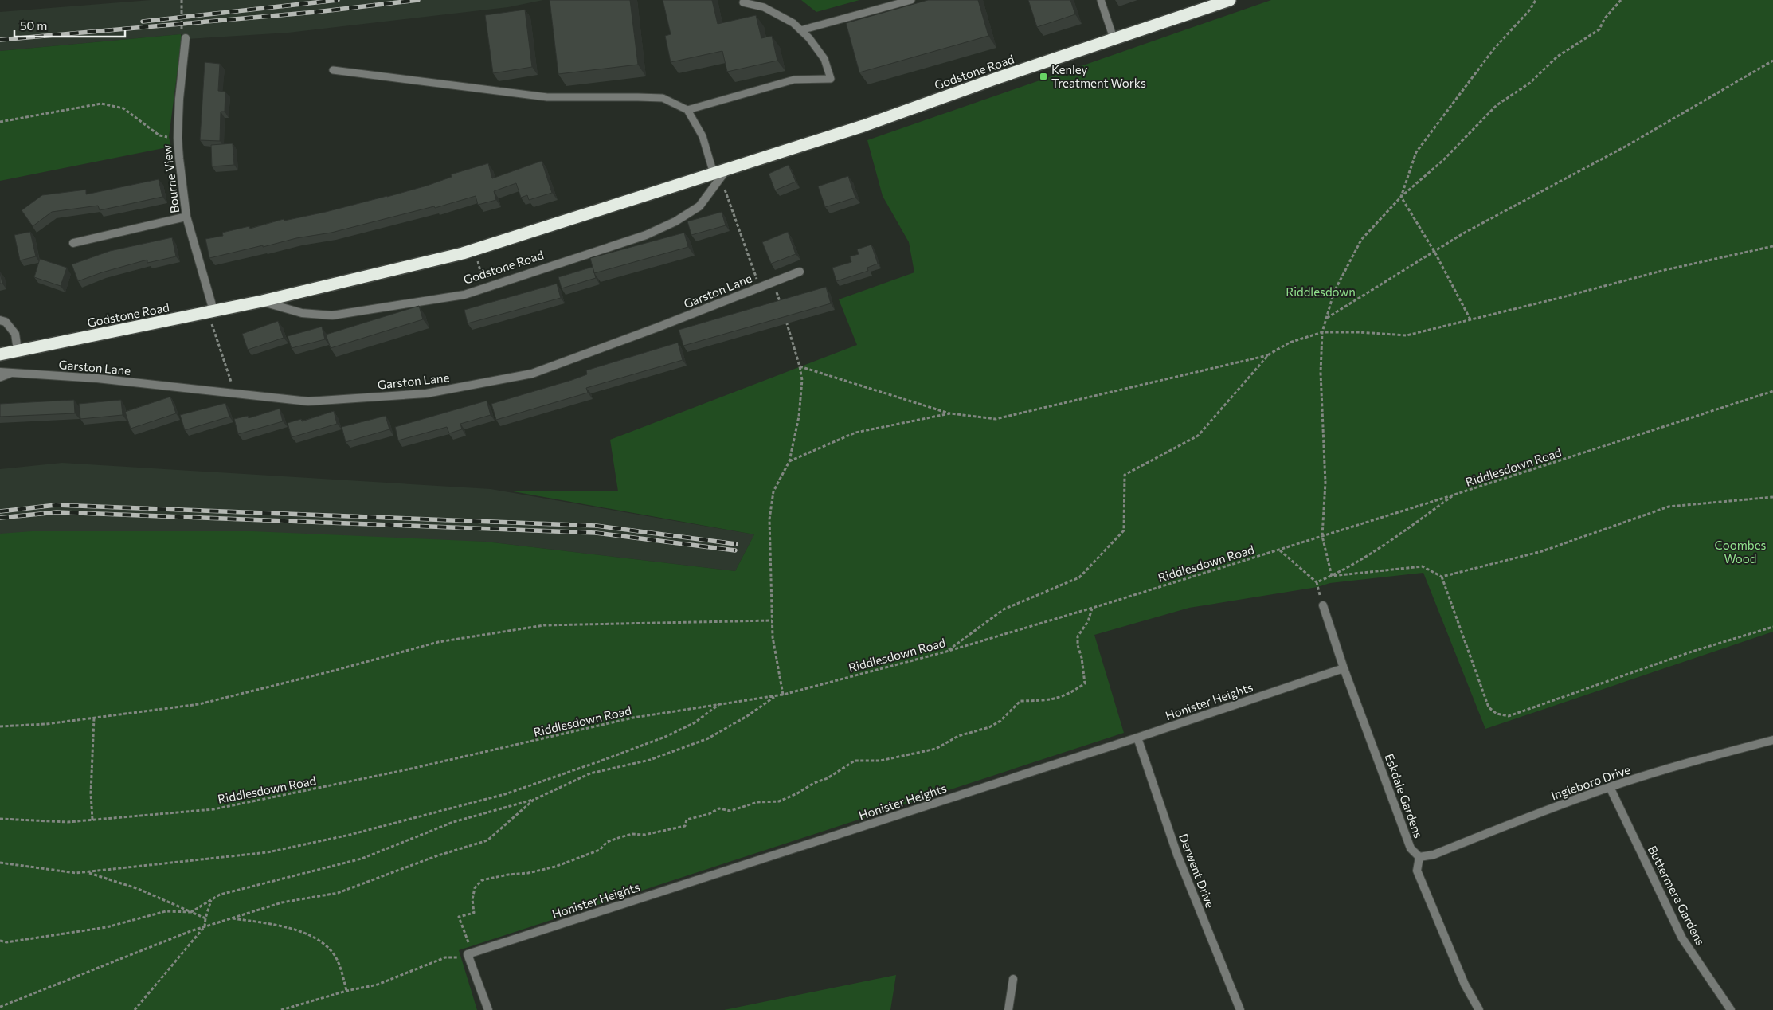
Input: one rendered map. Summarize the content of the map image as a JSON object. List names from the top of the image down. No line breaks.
{"streets":{"highway":["Godstone Road"],"street":["Bourne View","Garston Lane","Honister Heights","Ingleboro Drive","Eskdale Gardens","Derwent Drive","Buttermere Gardens"],"path":["Riddlesdown Road"]},"crossings":[["Godstone Road","Bourne View"],["Honister Heights","Eskdale Gardens"],["Honister Heights","Derwent Drive"],["Ingleboro Drive","Eskdale Gardens"],["Ingleboro Drive","Buttermere Gardens"]],"parks":["Riddlesdown","Coombes Wood"],"places":{"transit":["Kenley Treatment Works"]},"scale_bar":"50 m"}
